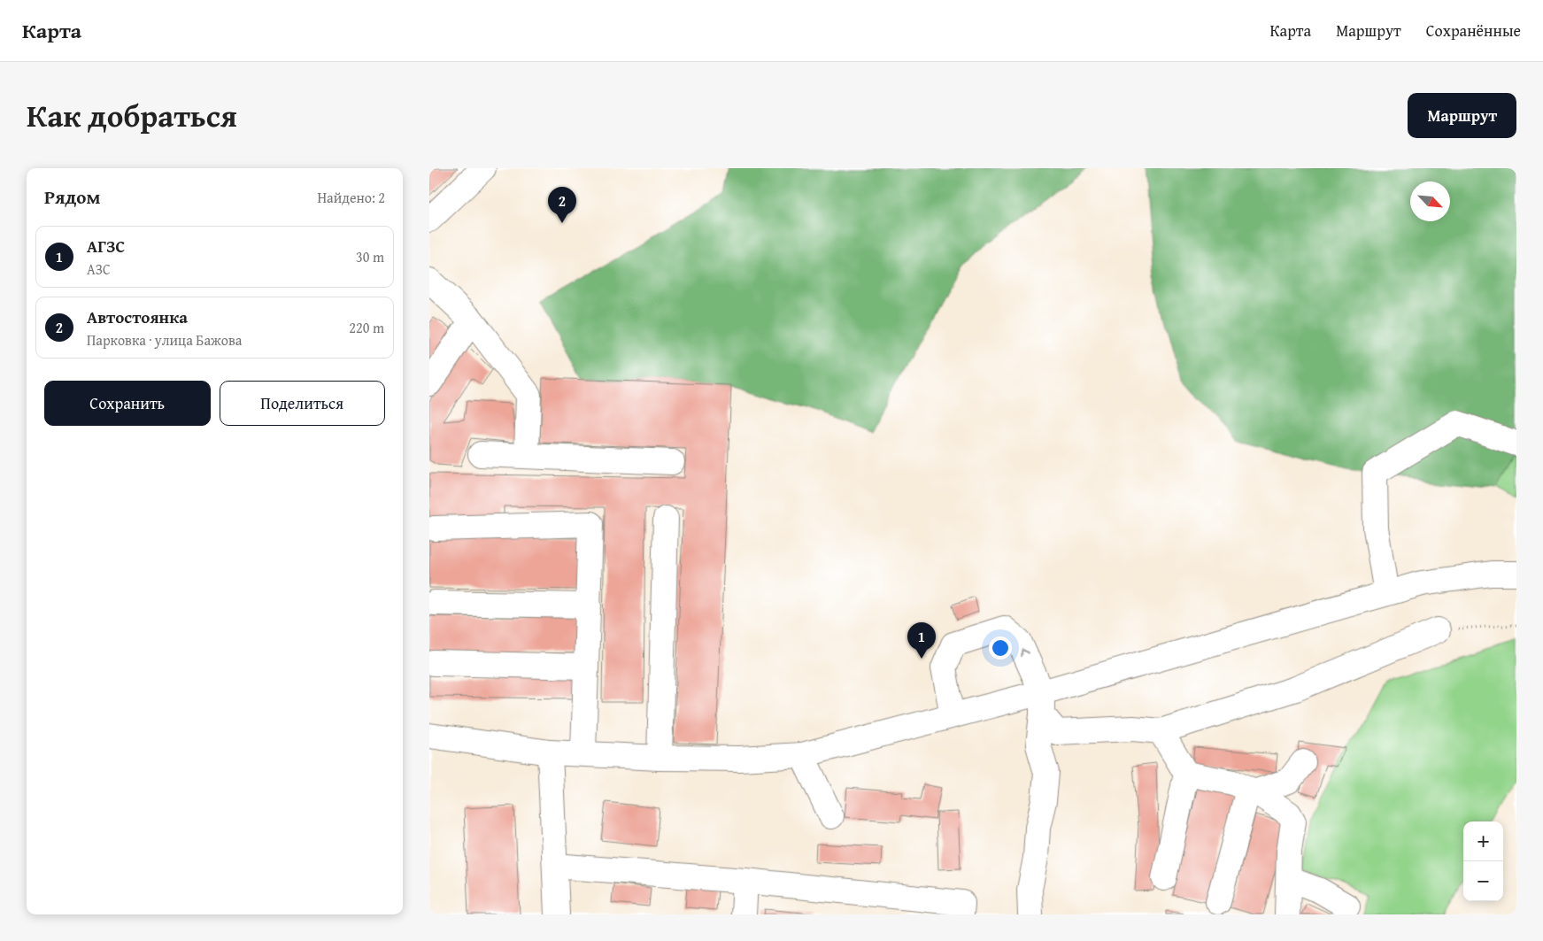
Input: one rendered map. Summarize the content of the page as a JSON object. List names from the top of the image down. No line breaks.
{"north":"bottom right","page":{"header":"Карта","nav":["Карта","Маршрут","Сохранённые"],"title":"Как добраться","buttons":["Маршрут",["Сохранить","Поделиться"]],"heading":["Рядом","Найдено: 2"],"pins":["2","1"],"list":[{"mark":"1","name":"АГЗС","note":"АЗС","value":"30 m"},{"mark":"2","name":"Автостоянка","note":"Парковка · улица Бажова","value":"220 m"}],"map_buttons":["+","−"]}}
